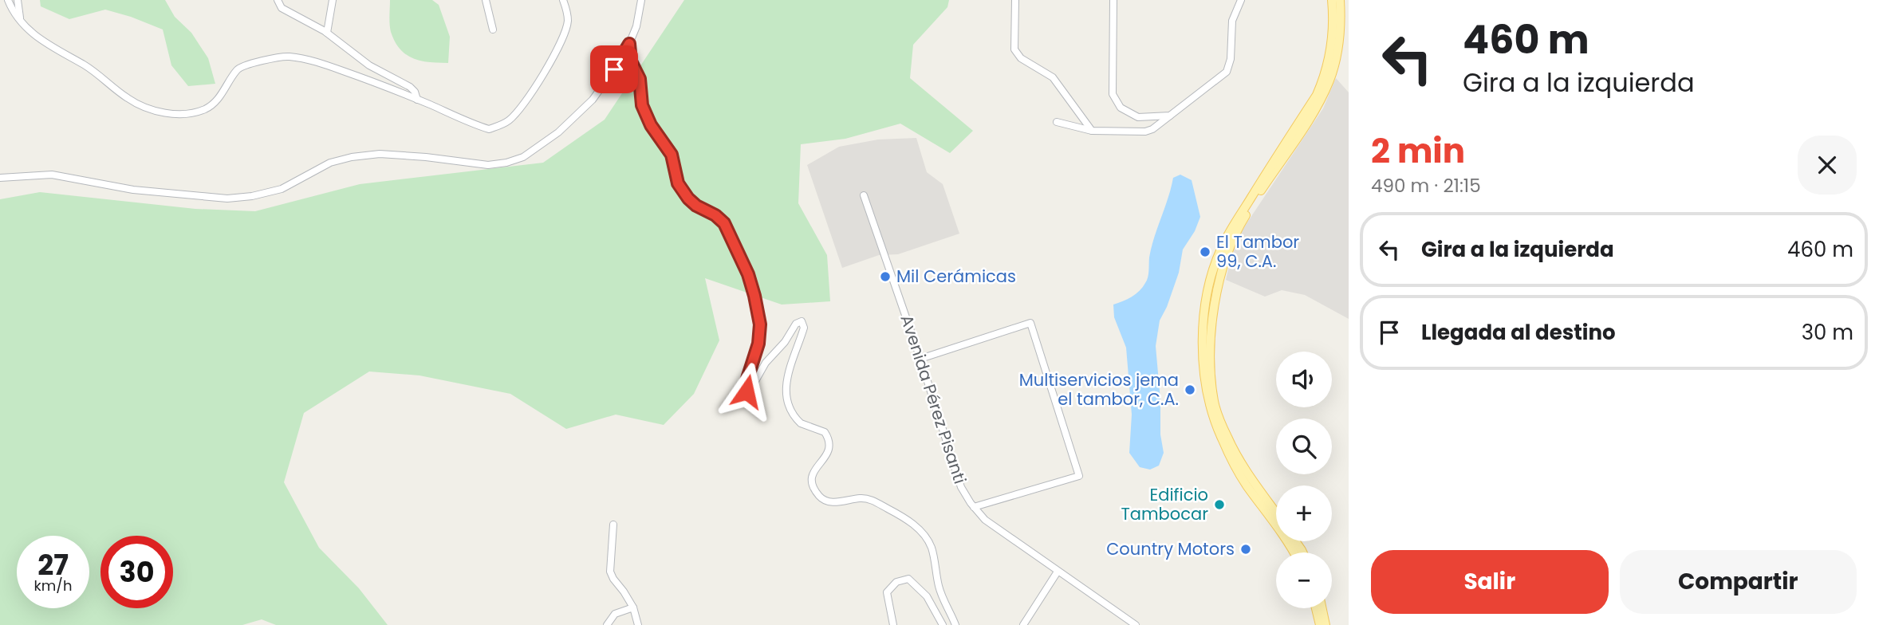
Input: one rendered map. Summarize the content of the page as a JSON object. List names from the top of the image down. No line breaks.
{"streets":{"street":["Avenida Pérez Pisanti"]},"places":["El Tambor 99, C.A.","Mil Cerámicas","Multiservicios jema el tambor, C.A.","Edificio Tambocar","Country Motors"],"page":{"turn":["460 m","Gira a la izquierda"],"heading":["2 min","490 m · 21:15"],"list":[{"name":"Gira a la izquierda","value":"460 m"},{"name":"Llegada al destino","value":"30 m"}],"map_buttons":["+","−"],"speed":"27 km/h","limit":"30","buttons":["Salir","Compartir"]}}
